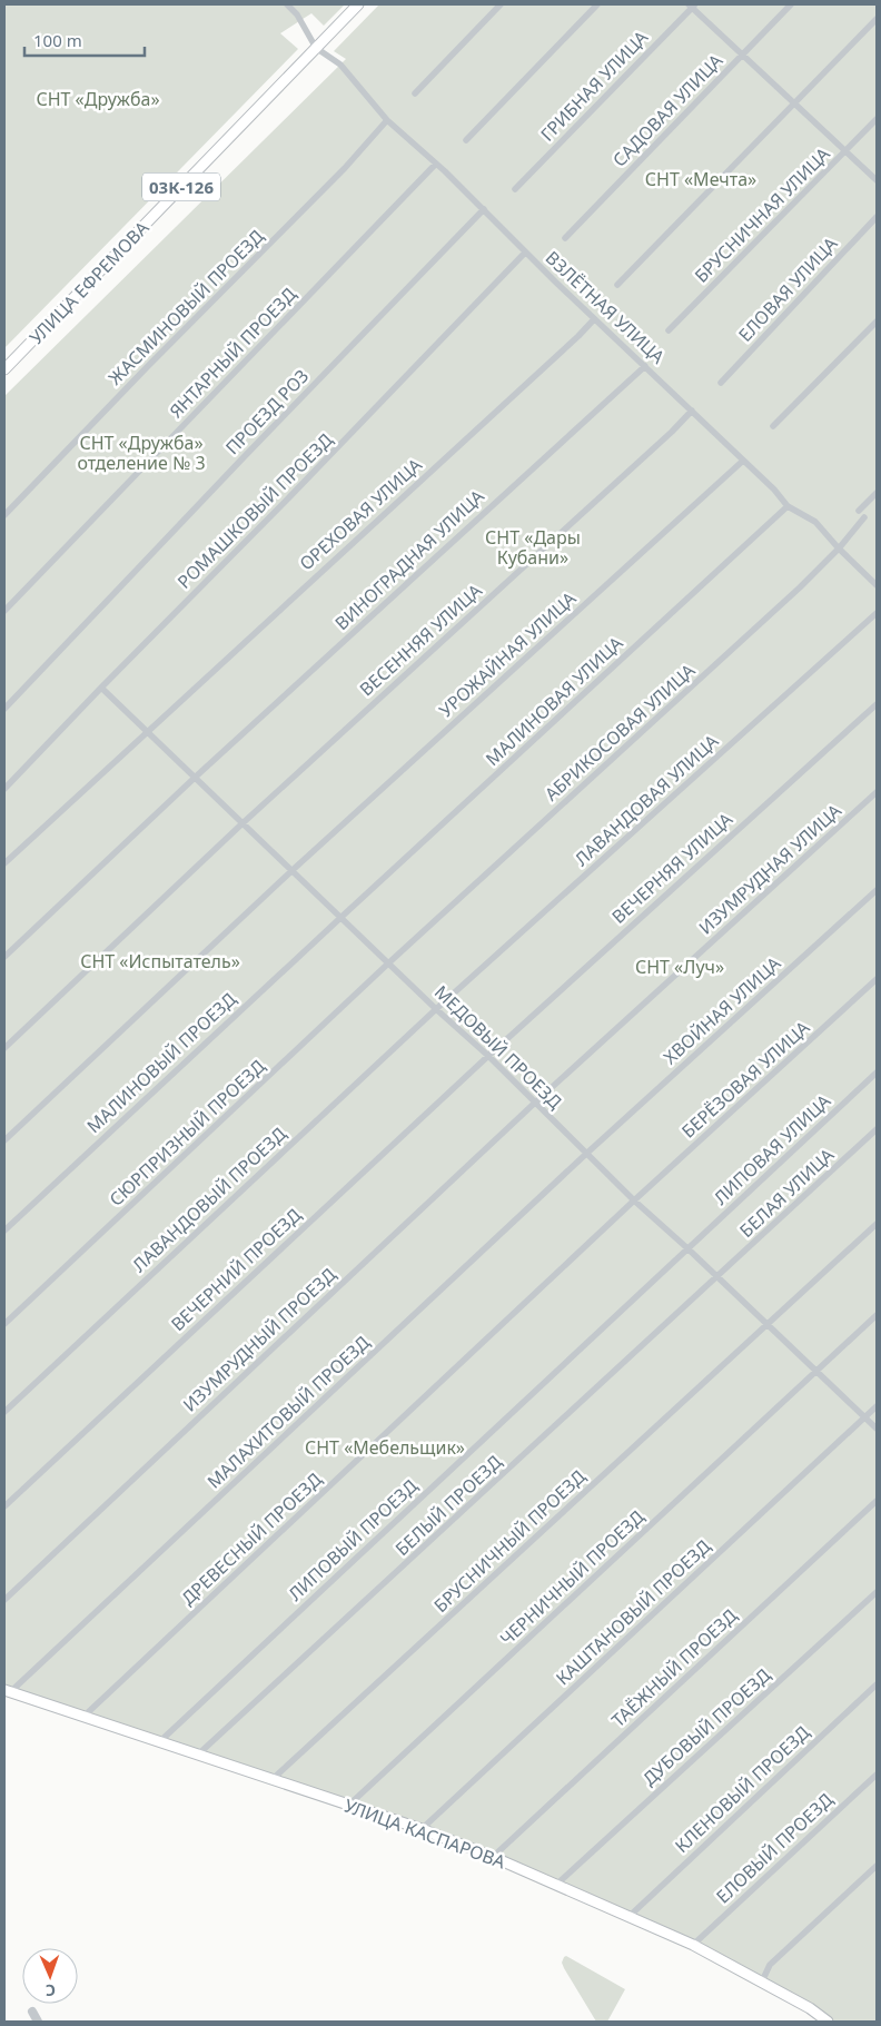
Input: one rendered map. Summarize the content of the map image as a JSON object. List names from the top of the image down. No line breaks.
{"streets":{"main road":["03К-126","УЛИЦА ЕФРЕМОВА","УЛИЦА КАСПАРОВА"],"street":["ГРИБНАЯ УЛИЦА","САДОВАЯ УЛИЦА","БРУСНИЧНАЯ УЛИЦА","ЕЛОВАЯ УЛИЦА","ЖАСМИНОВЫЙ ПРОЕЗД","ВЗЛЁТНАЯ УЛИЦА","ЯНТАРНЫЙ ПРОЕЗД","ПРОЕЗД РОЗ","РОМАШКОВЫЙ ПРОЕЗД","ОРЕХОВАЯ УЛИЦА","ВИНОГРАДНАЯ УЛИЦА","ВЕСЕННЯЯ УЛИЦА","УРОЖАЙНАЯ УЛИЦА","МАЛИНОВАЯ УЛИЦА","АБРИКОСОВАЯ УЛИЦА","ЛАВАНДОВАЯ УЛИЦА","ВЕЧЕРНЯЯ УЛИЦА","ИЗУМРУДНАЯ УЛИЦА","ХВОЙНАЯ УЛИЦА","МЕДОВЫЙ ПРОЕЗД","МАЛИНОВЫЙ ПРОЕЗД","БЕРЁЗОВАЯ УЛИЦА","СЮРПРИЗНЫЙ ПРОЕЗД","ЛИПОВАЯ УЛИЦА","БЕЛАЯ УЛИЦА","ЛАВАНДОВЫЙ ПРОЕЗД","ВЕЧЕРНИЙ ПРОЕЗД","ИЗУМРУДНЫЙ ПРОЕЗД","МАЛАХИТОВЫЙ ПРОЕЗД","БЕЛЫЙ ПРОЕЗД","ДРЕВЕСНЫЙ ПРОЕЗД","ЛИПОВЫЙ ПРОЕЗД","БРУСНИЧНЫЙ ПРОЕЗД","ЧЕРНИЧНЫЙ ПРОЕЗД","КАШТАНОВЫЙ ПРОЕЗД","ТАЁЖНЫЙ ПРОЕЗД","ДУБОВЫЙ ПРОЕЗД","КЛЕНОВЫЙ ПРОЕЗД","ЕЛОВЫЙ ПРОЕЗД"]},"crossings":[["УЛИЦА ЕФРЕМОВА","ВЗЛЁТНАЯ УЛИЦА"],["ЖАСМИНОВЫЙ ПРОЕЗД","ВЗЛЁТНАЯ УЛИЦА"],["ВЗЛЁТНАЯ УЛИЦА","ЯНТАРНЫЙ ПРОЕЗД"],["ВЗЛЁТНАЯ УЛИЦА","ПРОЕЗД РОЗ"],["ВЗЛЁТНАЯ УЛИЦА","РОМАШКОВЫЙ ПРОЕЗД"],["ВЗЛЁТНАЯ УЛИЦА","ОРЕХОВАЯ УЛИЦА"],["ВЗЛЁТНАЯ УЛИЦА","ВИНОГРАДНАЯ УЛИЦА"],["ВЗЛЁТНАЯ УЛИЦА","ВЕСЕННЯЯ УЛИЦА"],["ВЗЛЁТНАЯ УЛИЦА","УРОЖАЙНАЯ УЛИЦА"],["ВЗЛЁТНАЯ УЛИЦА","МАЛИНОВАЯ УЛИЦА"],["ВЗЛЁТНАЯ УЛИЦА","АБРИКОСОВАЯ УЛИЦА"],["РОМАШКОВЫЙ ПРОЕЗД","МЕДОВЫЙ ПРОЕЗД"],["ОРЕХОВАЯ УЛИЦА","МЕДОВЫЙ ПРОЕЗД"],["ВИНОГРАДНАЯ УЛИЦА","МЕДОВЫЙ ПРОЕЗД"],["ВЕСЕННЯЯ УЛИЦА","МЕДОВЫЙ ПРОЕЗД"],["УРОЖАЙНАЯ УЛИЦА","МЕДОВЫЙ ПРОЕЗД"],["МАЛИНОВАЯ УЛИЦА","МЕДОВЫЙ ПРОЕЗД"],["МАЛИНОВАЯ УЛИЦА","МАЛИНОВЫЙ ПРОЕЗД"],["АБРИКОСОВАЯ УЛИЦА","МЕДОВЫЙ ПРОЕЗД"],["АБРИКОСОВАЯ УЛИЦА","СЮРПРИЗНЫЙ ПРОЕЗД"],["ЛАВАНДОВАЯ УЛИЦА","МЕДОВЫЙ ПРОЕЗД"],["ЛАВАНДОВАЯ УЛИЦА","ЛАВАНДОВЫЙ ПРОЕЗД"],["ВЕЧЕРНЯЯ УЛИЦА","МЕДОВЫЙ ПРОЕЗД"],["ВЕЧЕРНЯЯ УЛИЦА","ВЕЧЕРНИЙ ПРОЕЗД"],["ИЗУМРУДНАЯ УЛИЦА","МЕДОВЫЙ ПРОЕЗД"],["ИЗУМРУДНАЯ УЛИЦА","ИЗУМРУДНЫЙ ПРОЕЗД"],["ХВОЙНАЯ УЛИЦА","МЕДОВЫЙ ПРОЕЗД"],["ХВОЙНАЯ УЛИЦА","МАЛАХИТОВЫЙ ПРОЕЗД"],["МЕДОВЫЙ ПРОЕЗД","МАЛИНОВЫЙ ПРОЕЗД"],["МЕДОВЫЙ ПРОЕЗД","БЕРЁЗОВАЯ УЛИЦА"],["МЕДОВЫЙ ПРОЕЗД","СЮРПРИЗНЫЙ ПРОЕЗД"],["МЕДОВЫЙ ПРОЕЗД","ЛИПОВАЯ УЛИЦА"],["МЕДОВЫЙ ПРОЕЗД","БЕЛАЯ УЛИЦА"],["МЕДОВЫЙ ПРОЕЗД","ЛАВАНДОВЫЙ ПРОЕЗД"],["МЕДОВЫЙ ПРОЕЗД","ВЕЧЕРНИЙ ПРОЕЗД"],["МЕДОВЫЙ ПРОЕЗД","ИЗУМРУДНЫЙ ПРОЕЗД"],["МЕДОВЫЙ ПРОЕЗД","МАЛАХИТОВЫЙ ПРОЕЗД"],["МЕДОВЫЙ ПРОЕЗД","БЕЛЫЙ ПРОЕЗД"],["МЕДОВЫЙ ПРОЕЗД","ДРЕВЕСНЫЙ ПРОЕЗД"],["МЕДОВЫЙ ПРОЕЗД","ЛИПОВЫЙ ПРОЕЗД"],["МЕДОВЫЙ ПРОЕЗД","БРУСНИЧНЫЙ ПРОЕЗД"],["МЕДОВЫЙ ПРОЕЗД","ЧЕРНИЧНЫЙ ПРОЕЗД"],["МЕДОВЫЙ ПРОЕЗД","КАШТАНОВЫЙ ПРОЕЗД"],["БЕРЁЗОВАЯ УЛИЦА","ДРЕВЕСНЫЙ ПРОЕЗД"],["ЛИПОВАЯ УЛИЦА","ЛИПОВЫЙ ПРОЕЗД"],["БЕЛАЯ УЛИЦА","БЕЛЫЙ ПРОЕЗД"],["МАЛАХИТОВЫЙ ПРОЕЗД","УЛИЦА КАСПАРОВА"],["БЕЛЫЙ ПРОЕЗД","УЛИЦА КАСПАРОВА"],["ДРЕВЕСНЫЙ ПРОЕЗД","УЛИЦА КАСПАРОВА"],["ЛИПОВЫЙ ПРОЕЗД","УЛИЦА КАСПАРОВА"],["БРУСНИЧНЫЙ ПРОЕЗД","УЛИЦА КАСПАРОВА"],["ЧЕРНИЧНЫЙ ПРОЕЗД","УЛИЦА КАСПАРОВА"],["КАШТАНОВЫЙ ПРОЕЗД","УЛИЦА КАСПАРОВА"],["ТАЁЖНЫЙ ПРОЕЗД","УЛИЦА КАСПАРОВА"],["ДУБОВЫЙ ПРОЕЗД","УЛИЦА КАСПАРОВА"],["КЛЕНОВЫЙ ПРОЕЗД","УЛИЦА КАСПАРОВА"],["УЛИЦА КАСПАРОВА","ЕЛОВЫЙ ПРОЕЗД"]],"parks":["СНТ «Дружба»","СНТ «Мечта»","СНТ «Дружба» отделение № 3","СНТ «Дары Кубани»","СНТ «Испытатель»","СНТ «Луч»","СНТ «Мебельщик»"],"scale_bar":"100 m","north":"bottom"}
